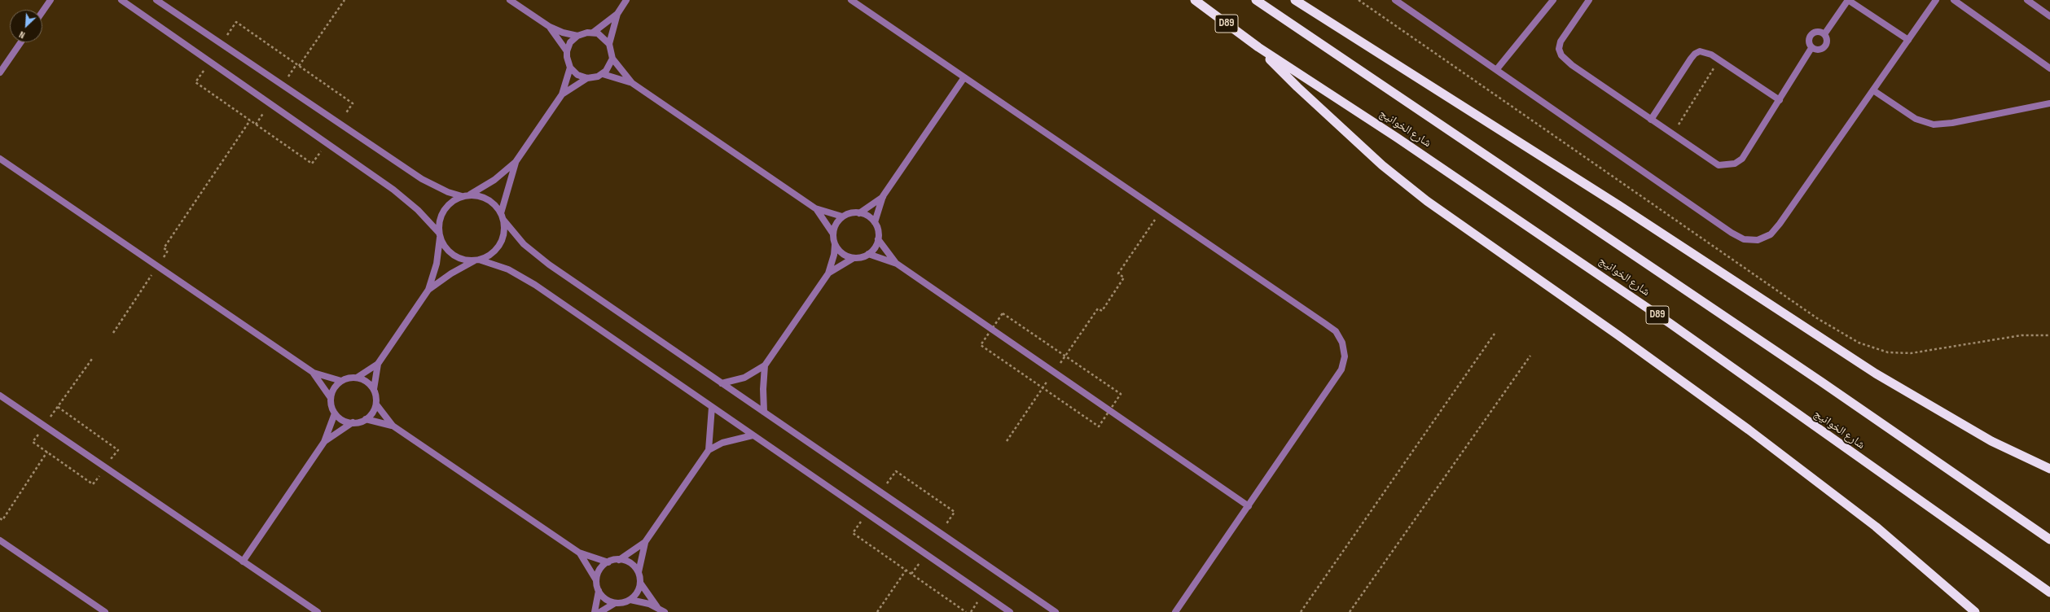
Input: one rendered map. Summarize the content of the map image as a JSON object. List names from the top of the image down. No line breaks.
{"streets":{"highway":["D89","شارع الخوانيج"]},"north":"bottom left"}
